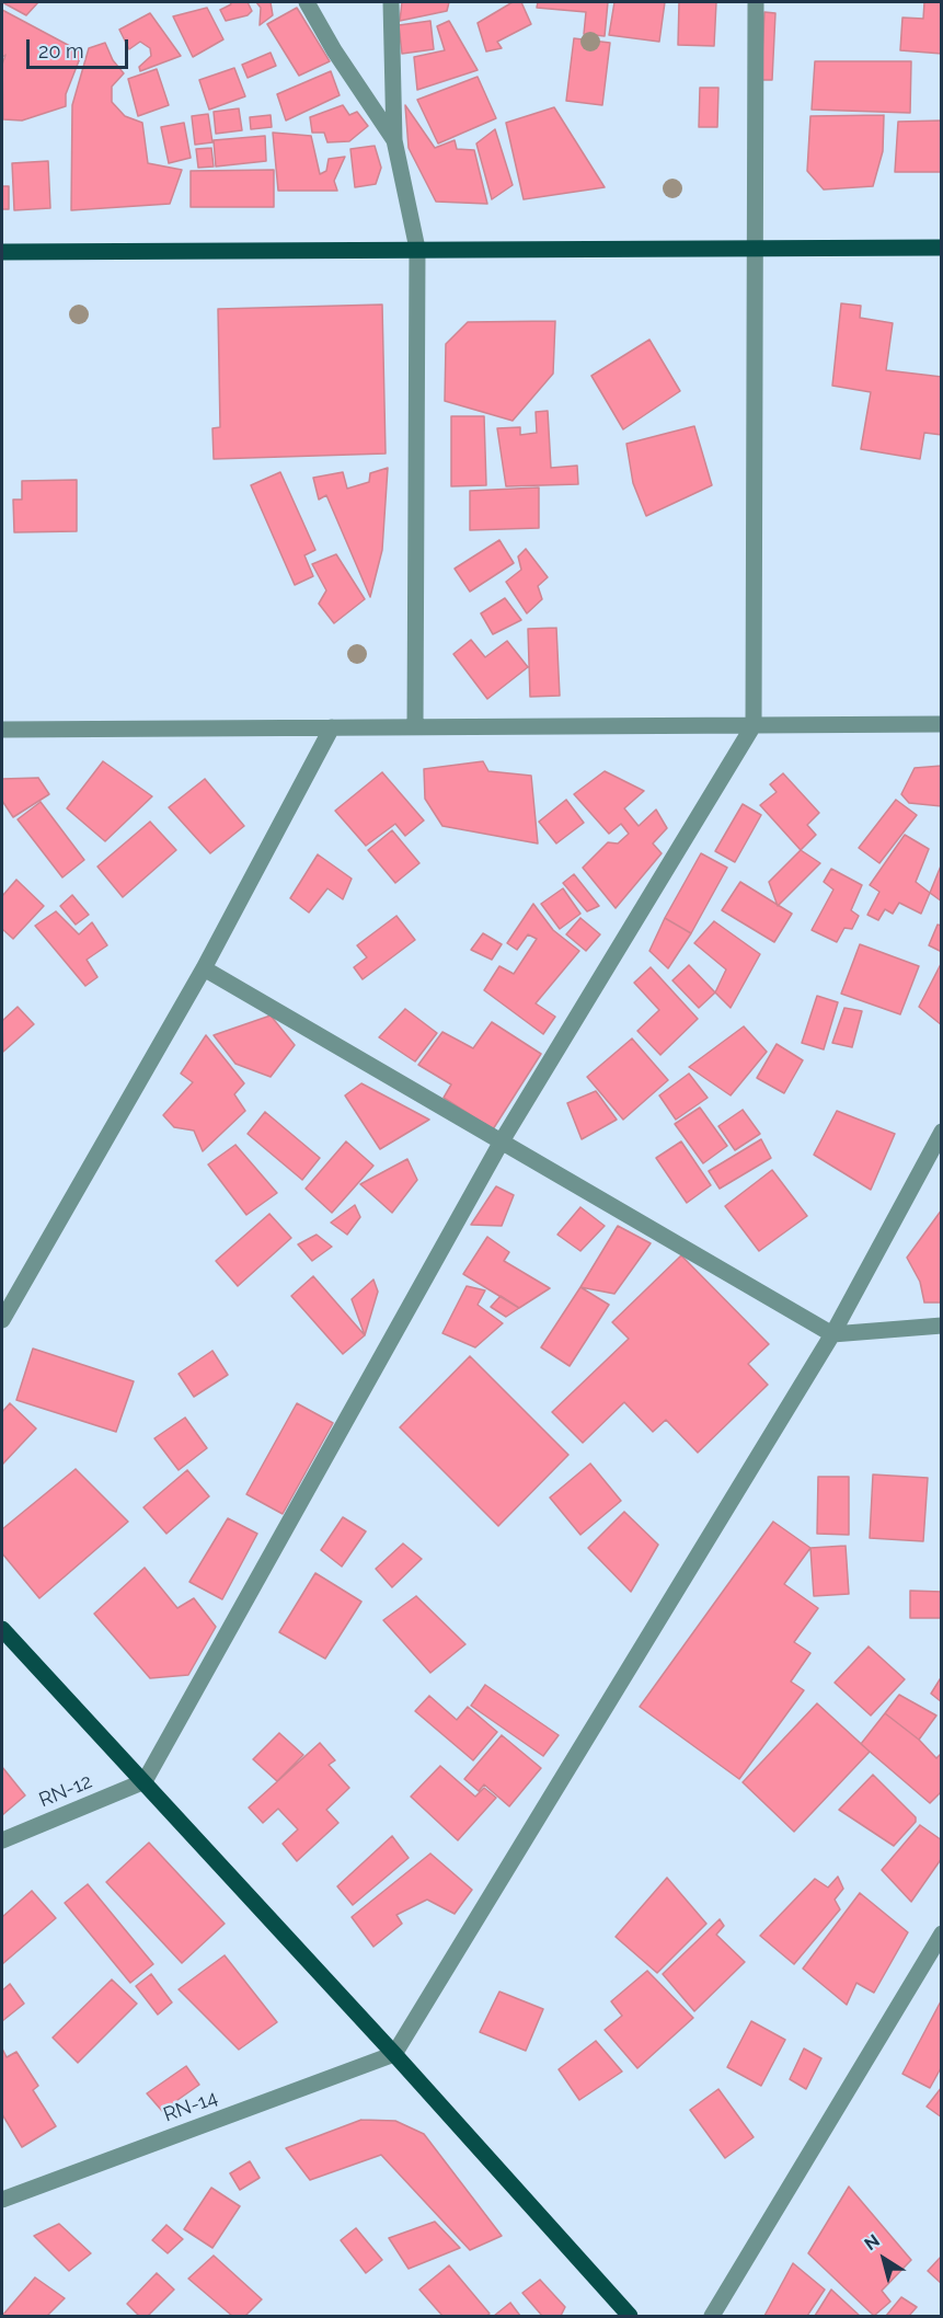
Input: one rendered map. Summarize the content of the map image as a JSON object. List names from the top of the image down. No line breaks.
{"streets":{"street":["RN-12","RN-14"]},"scale_bar":"20 m","north":"top left"}
